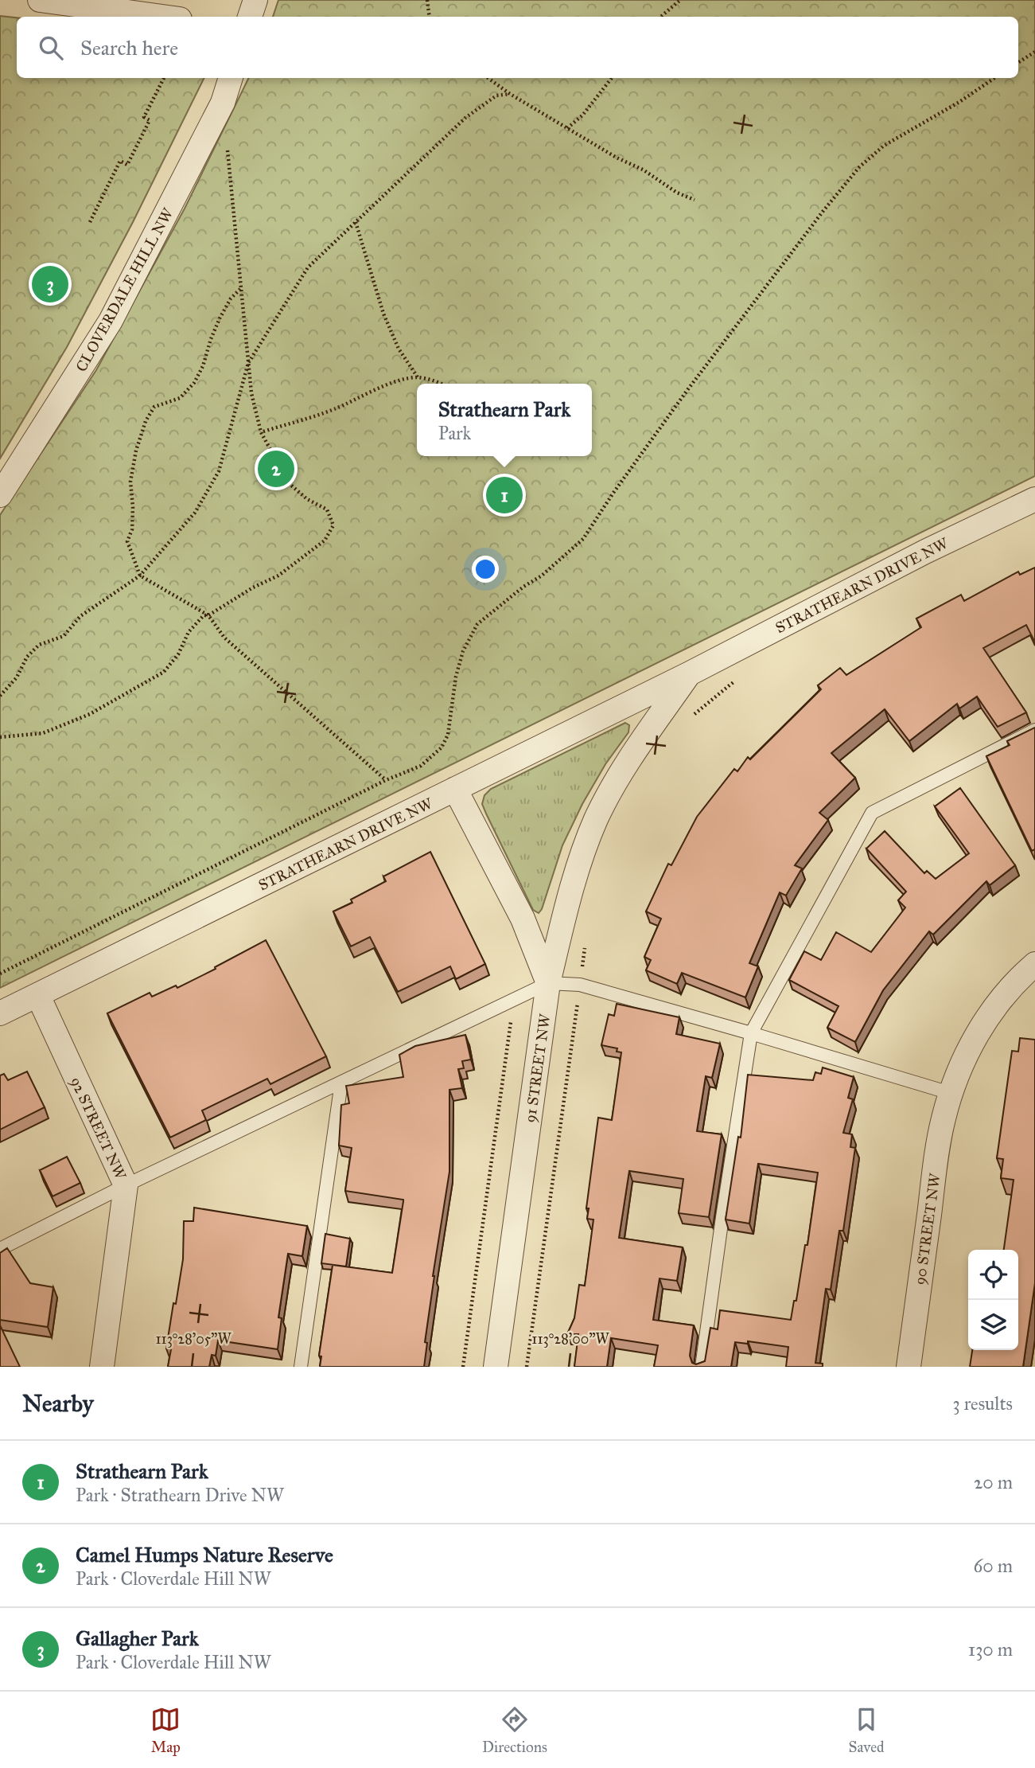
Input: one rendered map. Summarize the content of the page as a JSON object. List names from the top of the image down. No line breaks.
{"streets":{"street":["CLOVERDALE HILL NW","STRATHEARN DRIVE NW","91 STREET NW","92 STREET NW","90 STREET NW"]},"crossings":[["STRATHEARN DRIVE NW","91 STREET NW"],["STRATHEARN DRIVE NW","92 STREET NW"]],"page":{"search":"Search here","pins":["3","2","1"],"popup":["Strathearn Park","Park"],"heading":["Nearby","3 results"],"list":[{"mark":"1","name":"Strathearn Park","note":"Park · Strathearn Drive NW","value":"20 m"},{"mark":"2","name":"Camel Humps Nature Reserve","note":"Park · Cloverdale Hill NW","value":"60 m"},{"mark":"3","name":"Gallagher Park","note":"Park · Cloverdale Hill NW","value":"130 m"}],"nav":["Map","Directions","Saved"]},"coordinates":["113°28'05\"W","113°28'00\"W"]}
